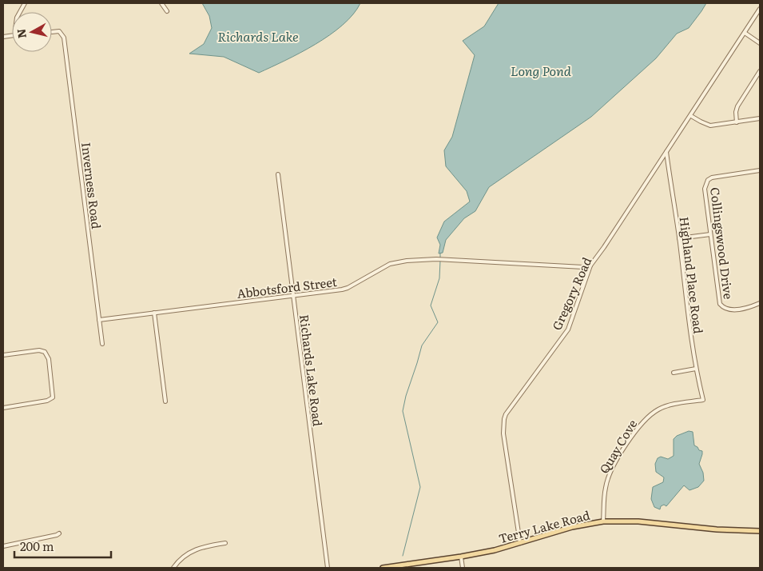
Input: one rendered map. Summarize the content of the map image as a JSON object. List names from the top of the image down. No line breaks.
{"streets":{"main road":["Terry Lake Road"],"street":["Inverness Road","Collingswood Drive","Highland Place Road","Abbotsford Street","Gregory Road","Richards Lake Road","Quay Cove"]},"crossings":[["Inverness Road","Abbotsford Street"],["Highland Place Road","Gregory Road"],["Highland Place Road","Quay Cove"],["Abbotsford Street","Gregory Road"],["Abbotsford Street","Richards Lake Road"],["Gregory Road","Terry Lake Road"],["Quay Cove","Terry Lake Road"]],"water":["Richards Lake","Long Pond"],"scale_bar":"200 m","north":"left"}
